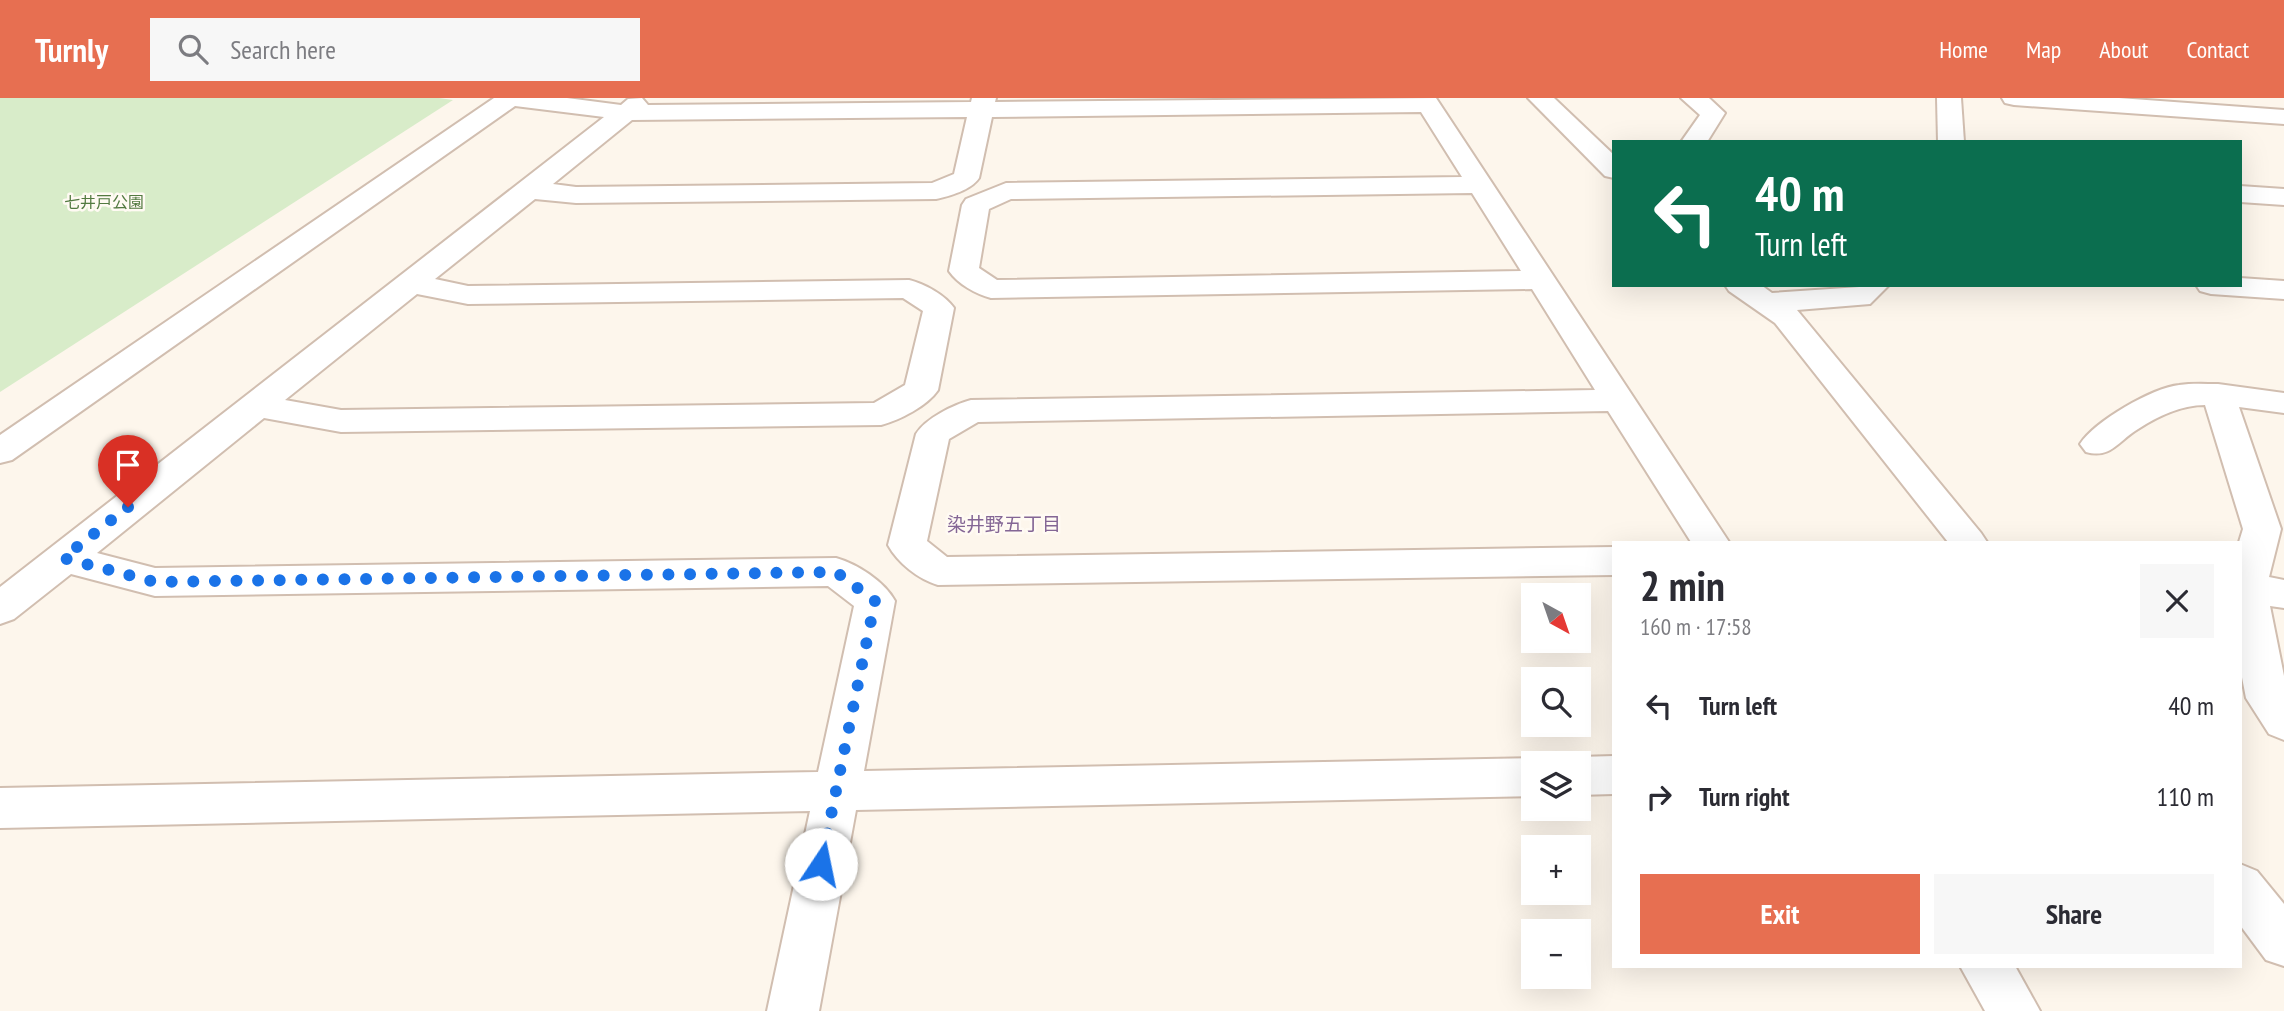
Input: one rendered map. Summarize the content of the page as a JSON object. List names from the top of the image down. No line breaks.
{"districts":["染井野五丁目"],"parks":["七井戸公園"],"north":"bottom right","page":{"header":"Turnly","search":"Search here","nav":["Home","Map","About","Contact"],"turn":["40 m","Turn left"],"heading":["2 min","160 m · 17:58"],"map_buttons":["+","−"],"list":[{"name":"Turn left","value":"40 m"},{"name":"Turn right","value":"110 m"}],"buttons":["Exit","Share"]}}
